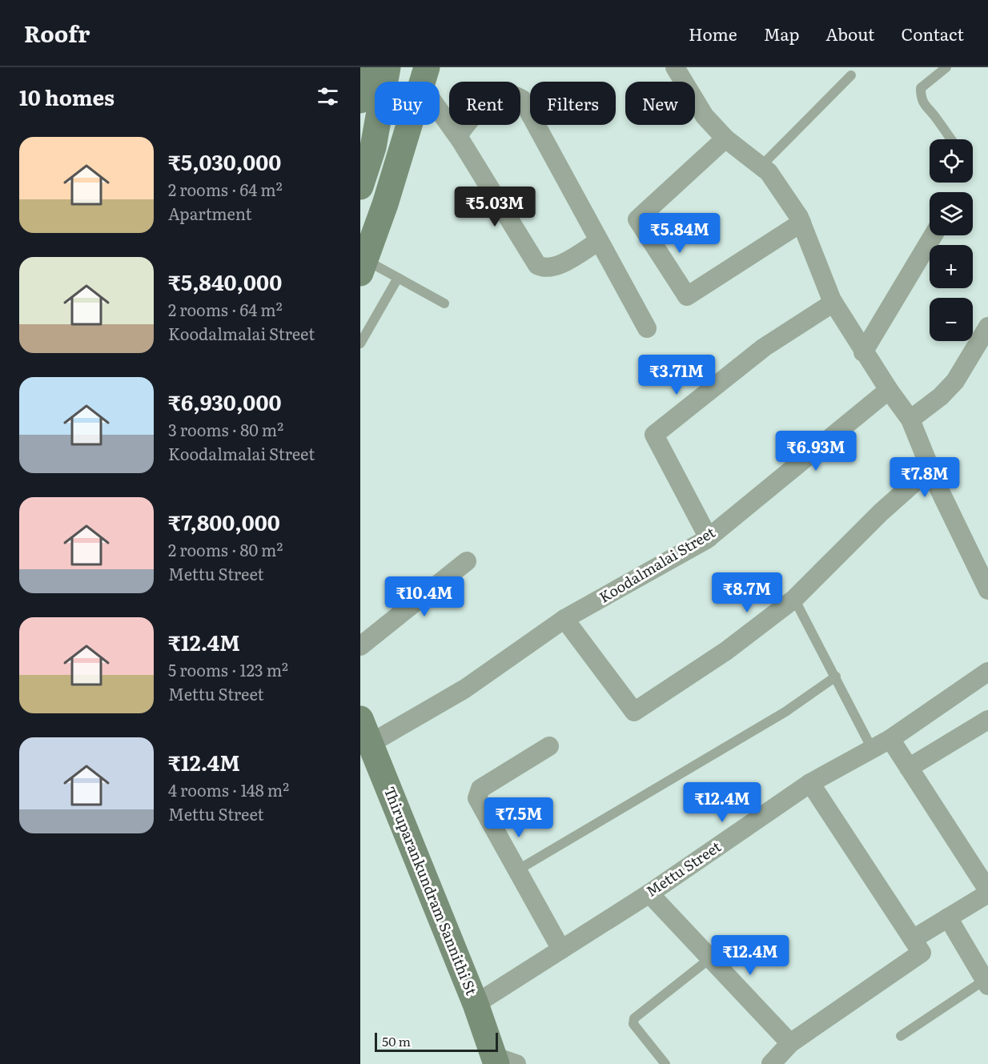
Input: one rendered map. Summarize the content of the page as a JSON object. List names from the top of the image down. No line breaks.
{"streets":{"street":["Koodalmalai Street","Mettu Street","Thiruparankundram Sannithi St"]},"crossings":[["Koodalmalai Street","Thiruparankundram Sannithi St"],["Mettu Street","Thiruparankundram Sannithi St"]],"scale_bar":"50 m","page":{"header":"Roofr","nav":["Home","Map","About","Contact"],"heading":"10 homes","chip":["Buy","Rent","Filters","New"],"list":[{"name":"₹5,030,000","note":"2 rooms · 64 m² · Apartment"},{"name":"₹5,840,000","note":"2 rooms · 64 m² · Koodalmalai Street"},{"name":"₹6,930,000","note":"3 rooms · 80 m² · Koodalmalai Street"},{"name":"₹7,800,000","note":"2 rooms · 80 m² · Mettu Street"},{"name":"₹12.4M","note":"5 rooms · 123 m² · Mettu Street"},{"name":"₹12.4M","note":"4 rooms · 148 m² · Mettu Street"}],"map_buttons":["+","−"],"price":["₹5.03M","₹5.84M","₹3.71M","₹6.93M","₹7.8M","₹8.7M","₹10.4M","₹12.4M","₹7.5M","₹12.4M"],"scale":"50 m"}}
